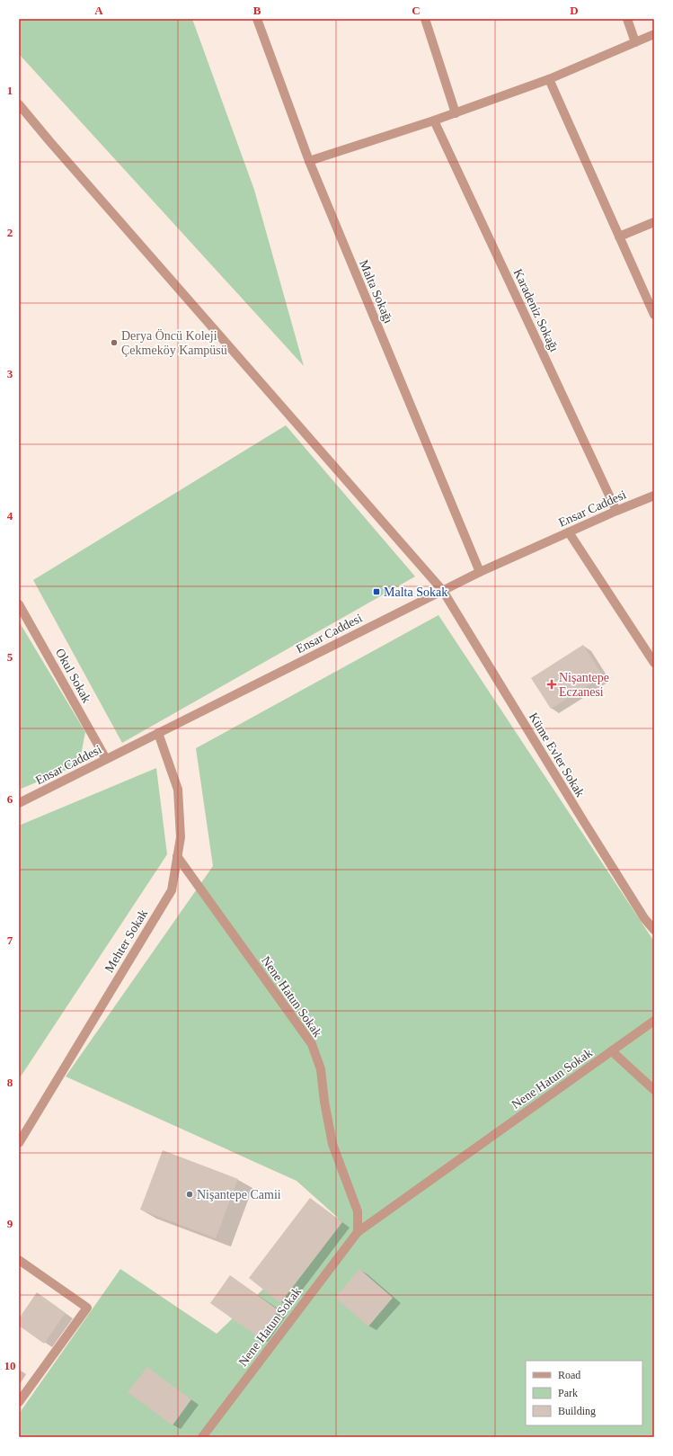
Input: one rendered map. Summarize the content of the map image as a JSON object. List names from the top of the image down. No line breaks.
{"streets":{"street":["Malta Sokağı","Karadeniz Sokağı","Ensar Caddesi","Okul Sokak","Küme Evler Sokak","Mehter Sokak","Nene Hatun Sokak"]},"crossings":[["Malta Sokağı","Ensar Caddesi"],["Karadeniz Sokağı","Ensar Caddesi"],["Ensar Caddesi","Okul Sokak"],["Ensar Caddesi","Küme Evler Sokak"],["Ensar Caddesi","Mehter Sokak"],["Mehter Sokak","Nene Hatun Sokak"]],"places":{"other":["Derya Öncü Koleji Çekmeköy Kampüsü","Nişantepe Camii"],"transit":["Malta Sokak"],"health":["Nişantepe Eczanesi"]},"legend":["Road","Park","Building"],"grid":{"columns":["A","B","C","D"],"rows":["1","2","3","4","5","6","7","8","9","10"]}}
